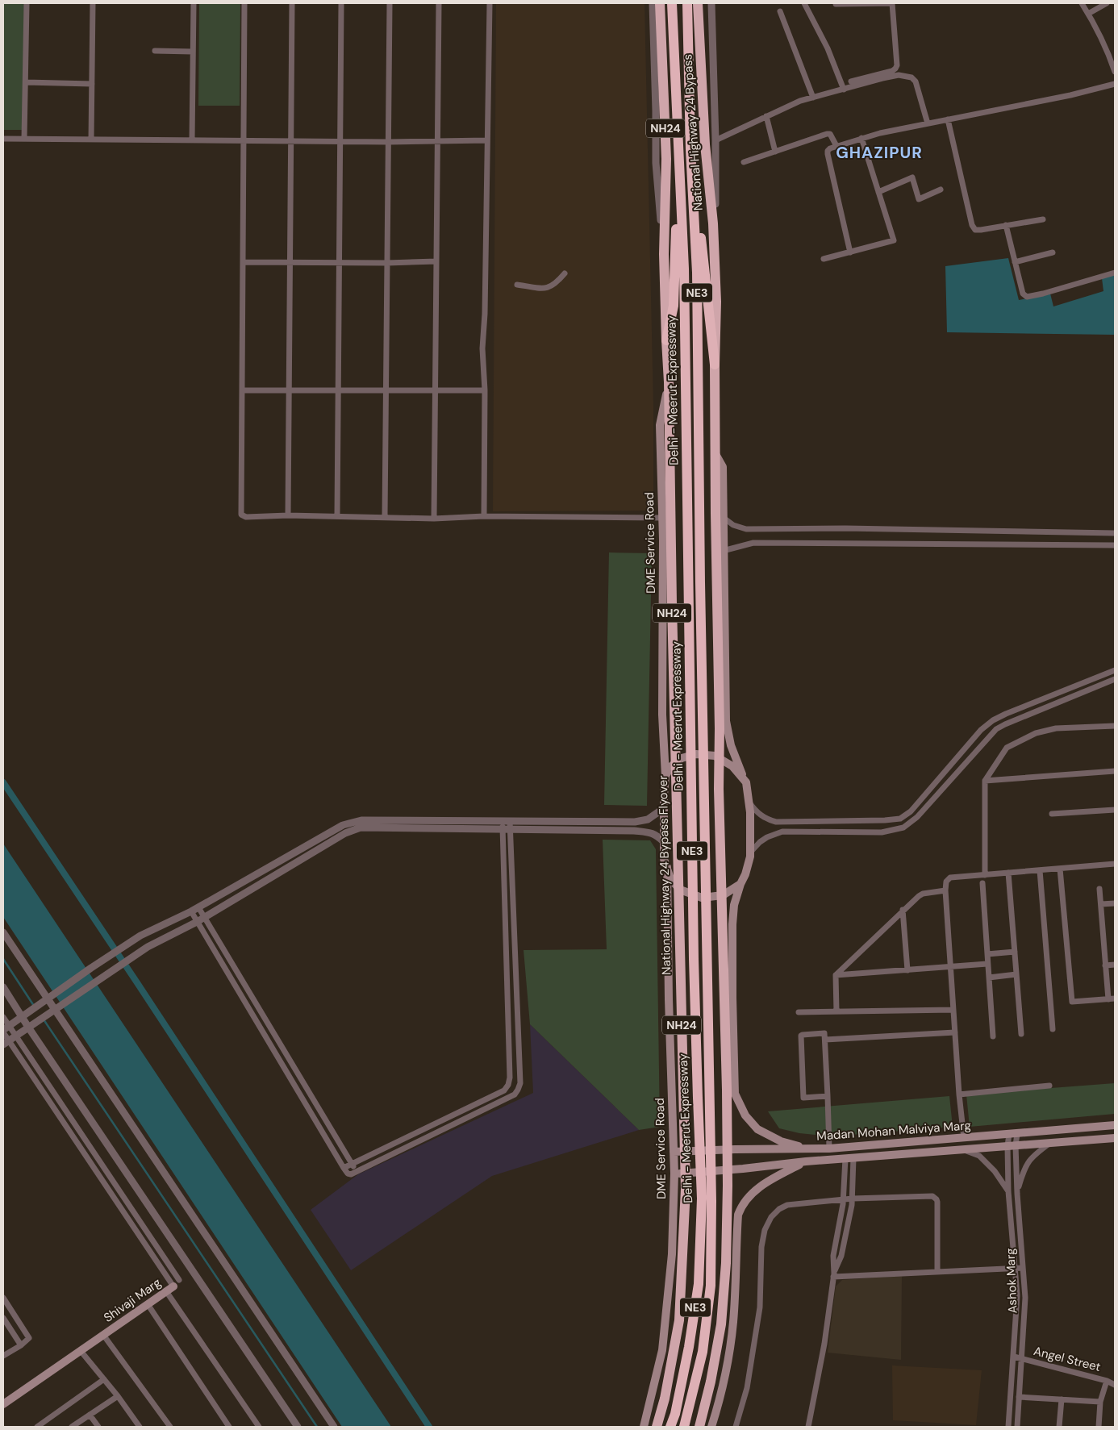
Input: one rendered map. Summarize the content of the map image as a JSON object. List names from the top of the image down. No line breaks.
{"streets":{"highway":["NH24","National Highway 24 Bypass","NE3","Delhi - Meerut Expressway","National Highway 24 Bypass Flyover"],"main road":["DME Service Road","Madan Mohan Malviya Marg","Shivaji Marg"],"street":["Ashok Marg","Angel Street"]},"crossings":[["NH24","National Highway 24 Bypass"],["NH24","DME Service Road"],["NH24","National Highway 24 Bypass Flyover"],["DME Service Road","National Highway 24 Bypass Flyover"],["DME Service Road","Madan Mohan Malviya Marg"],["Madan Mohan Malviya Marg","Ashok Marg"],["Ashok Marg","Angel Street"]],"districts":["GHAZIPUR"]}
